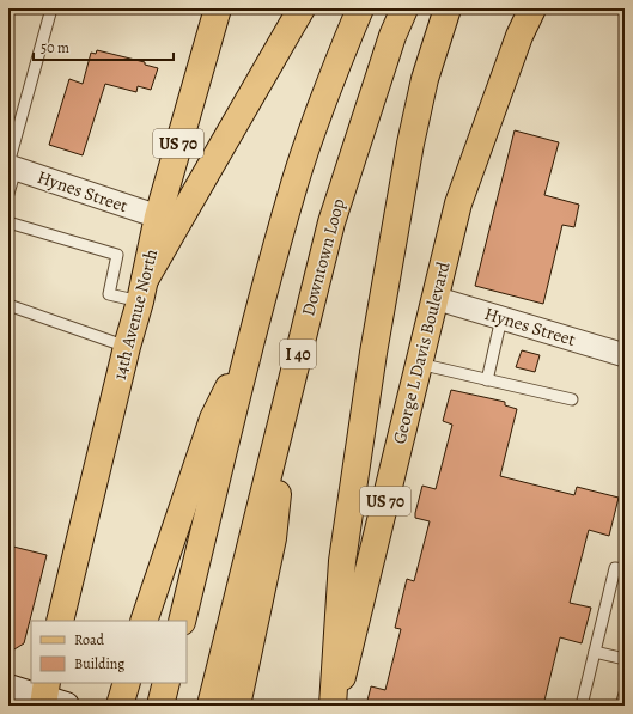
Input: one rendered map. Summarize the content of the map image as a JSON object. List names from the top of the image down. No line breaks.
{"streets":{"main road":["US 70","Downtown Loop","14th Avenue North","George L Davis Boulevard","I 40"],"street":["Hynes Street"]},"crossings":[["Hynes Street","14th Avenue North"],["Hynes Street","George L Davis Boulevard"]],"legend":["Road","Building"],"scale_bar":"50 m"}
